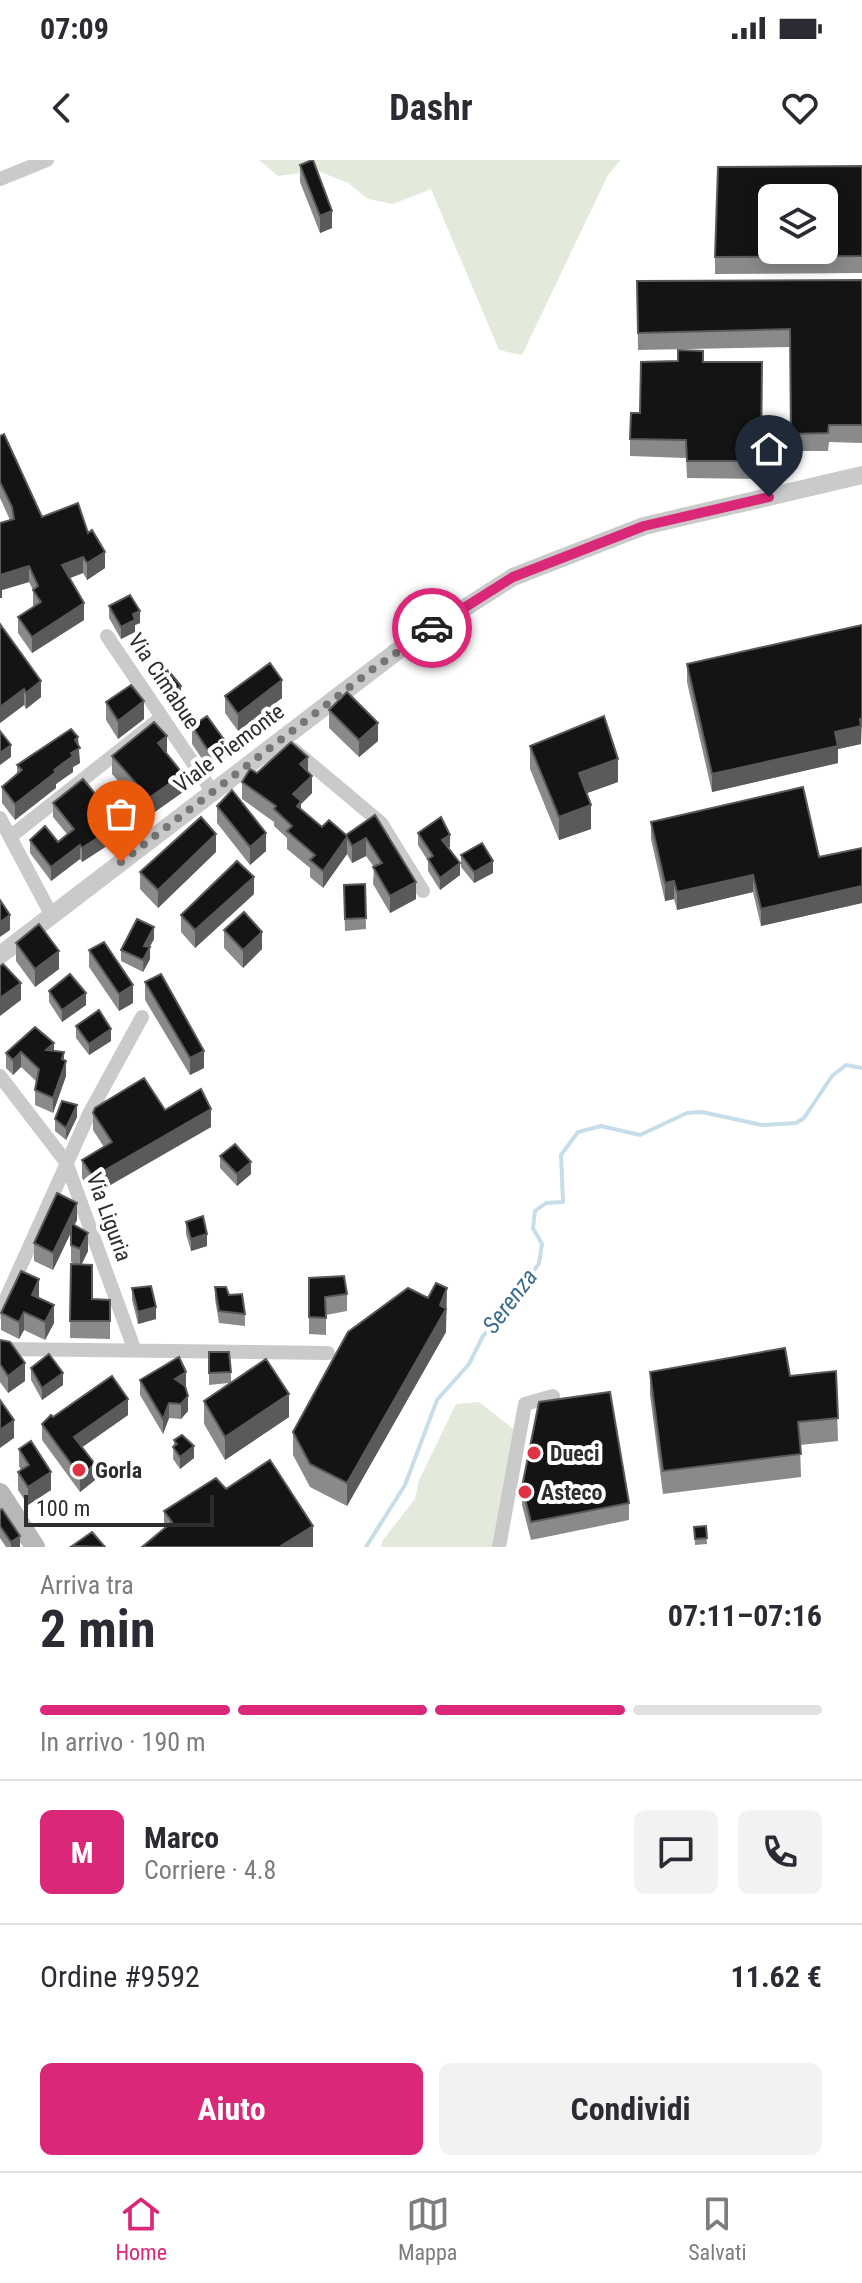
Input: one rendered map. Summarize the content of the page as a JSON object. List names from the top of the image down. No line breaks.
{"streets":{"street":["Via Cimabue","Viale Piemonte","Via Liguria"]},"crossings":[["Via Cimabue","Viale Piemonte"]],"water":["Serenza"],"places":["Dueci","Gorla","Asteco"],"scale_bar":"100 m","page":{"status":"07:09","header":"Dashr","scale":"100 m","heading":["2 min","Arriva tra","07:11–07:16"],"panel":["Marco","Corriere · 4.8","Ordine #9592","11.62 €"],"bar":"In arrivo · 190 m","round":"M","buttons":["Aiuto","Condividi"],"tabs":["Home","Mappa","Salvati"]}}
